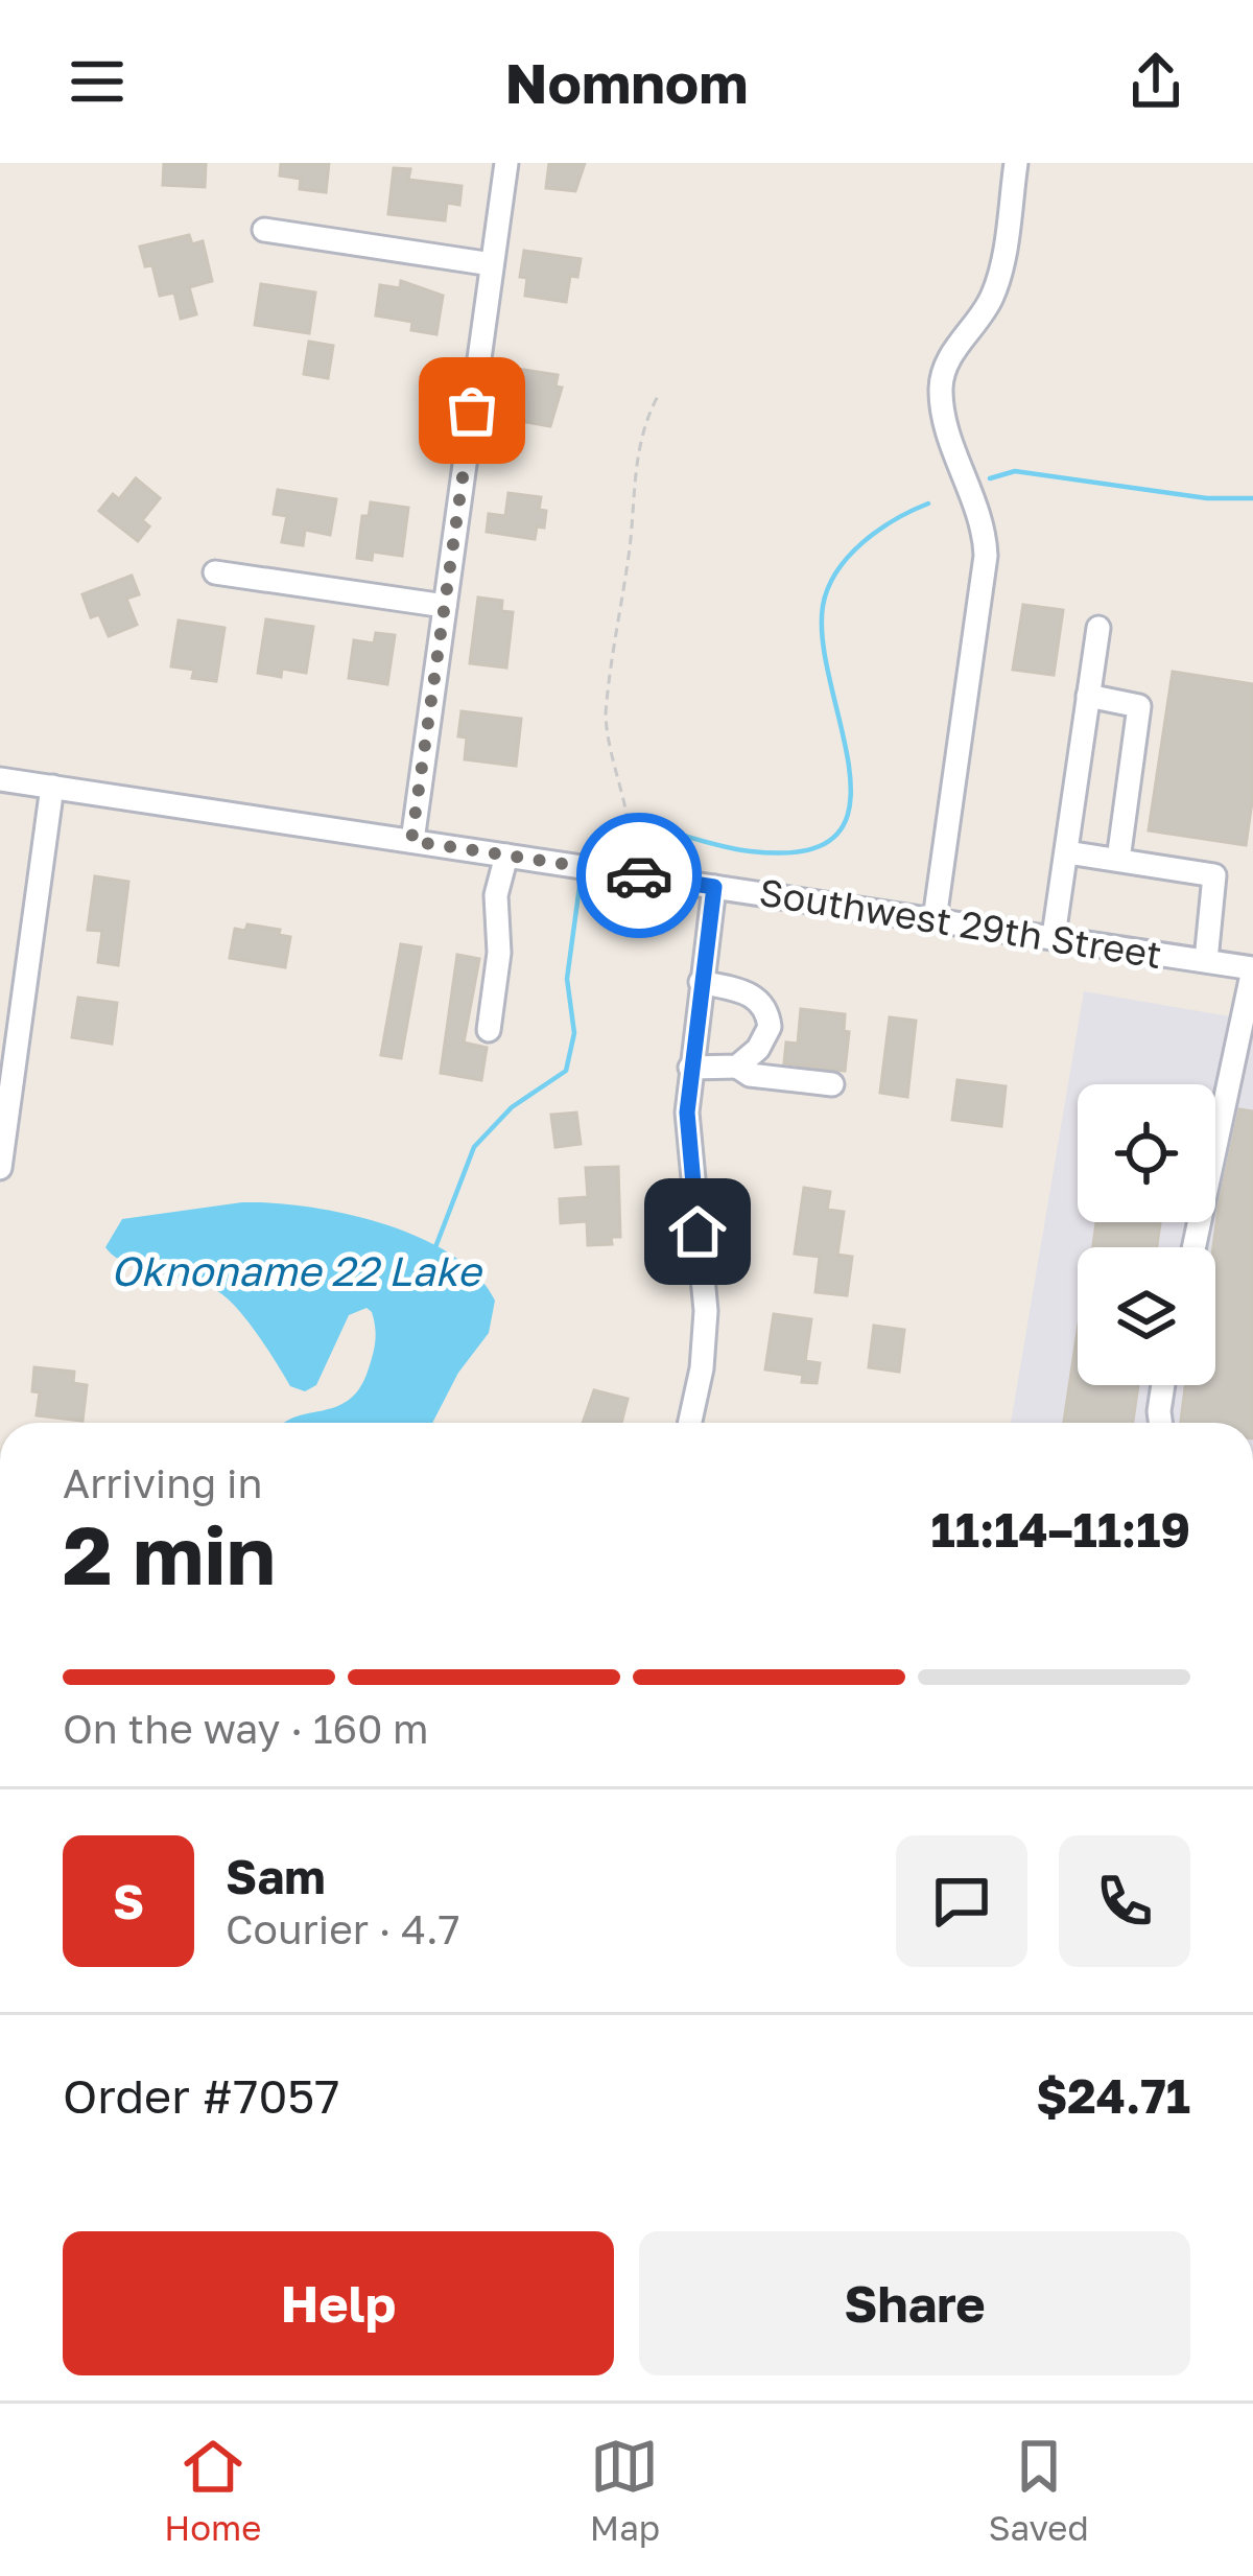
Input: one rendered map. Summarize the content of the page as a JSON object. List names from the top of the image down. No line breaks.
{"streets":{"street":["Southwest 29th Street"]},"water":["Oknoname 22 Lake"],"page":{"header":"Nomnom","heading":["2 min","Arriving in","11:14–11:19"],"panel":["Sam","Courier · 4.7","Order #7057","$24.71"],"bar":"On the way · 160 m","round":"S","buttons":["Help","Share"],"tabs":["Home","Map","Saved"]}}
